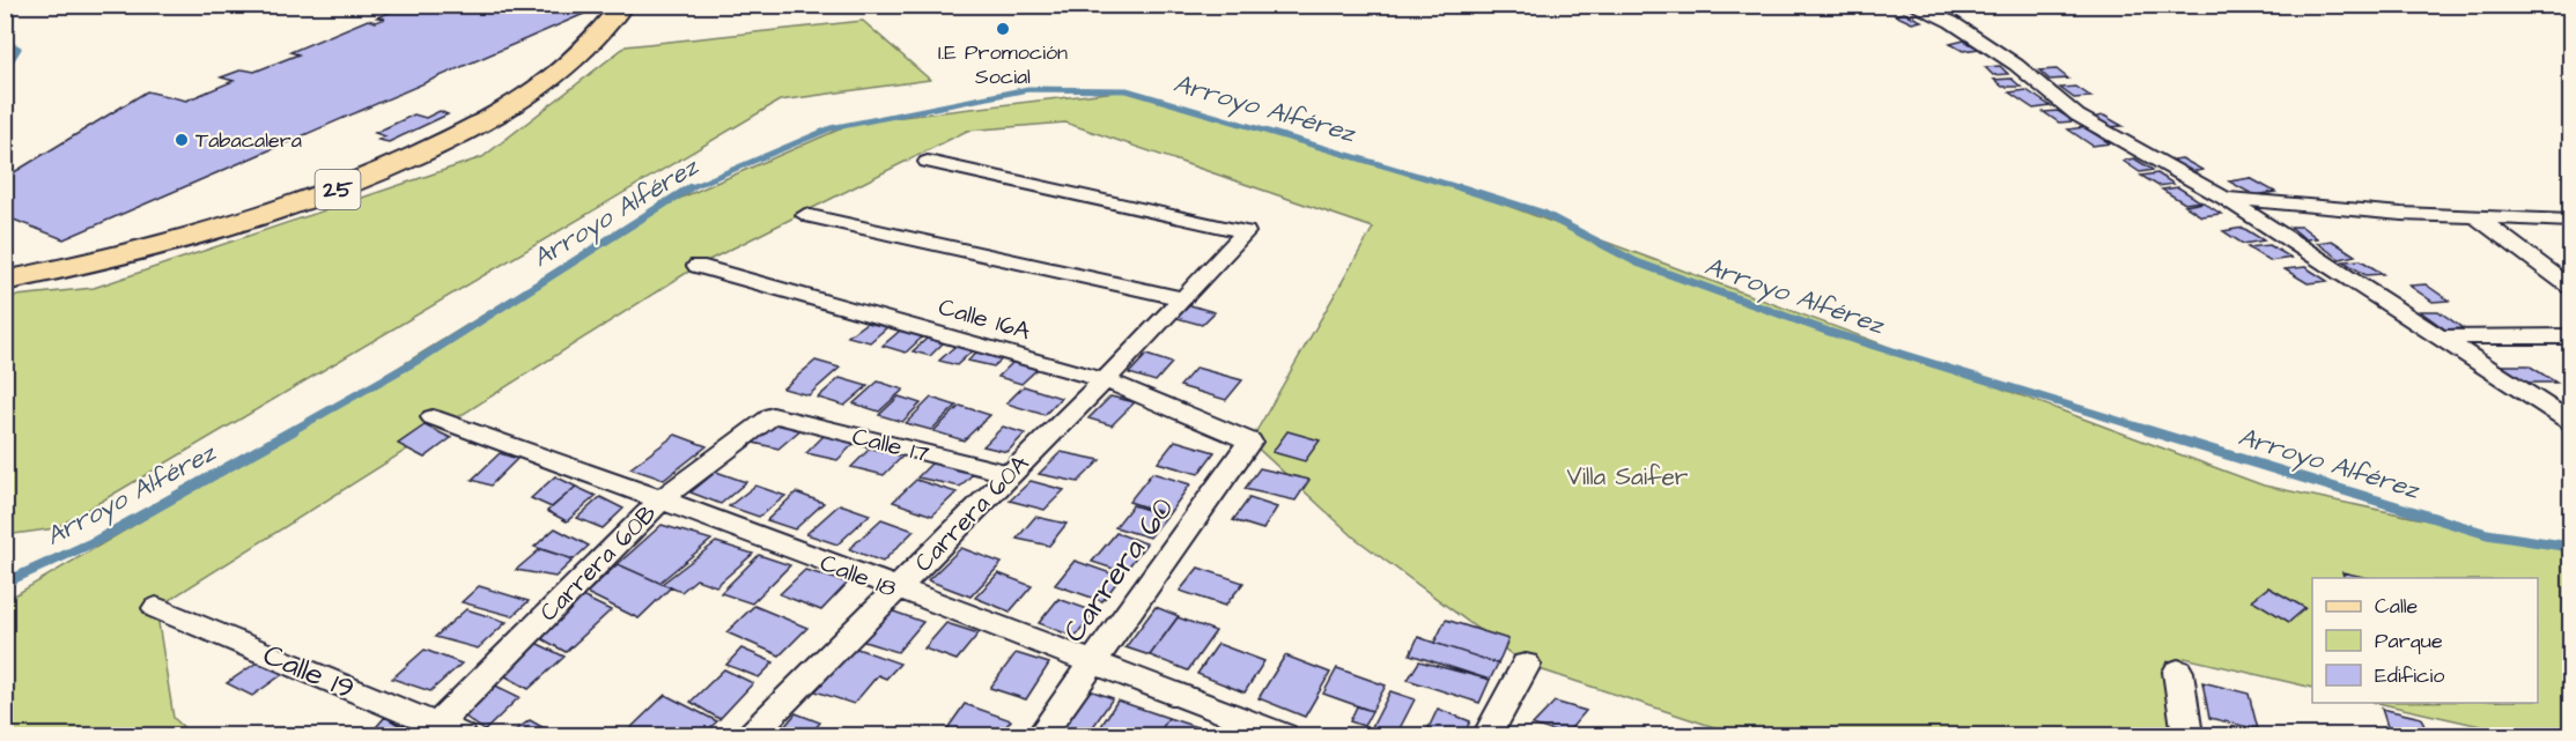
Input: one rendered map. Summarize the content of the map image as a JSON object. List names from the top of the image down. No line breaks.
{"streets":{"main road":["25"],"street":["Calle 16A","Calle 17","Carrera 60A","Carrera 60B","Carrera 60","Calle 18","Calle 19"]},"crossings":[["Calle 16A","Carrera 60A"],["Calle 16A","Carrera 60"],["Calle 17","Carrera 60A"],["Calle 17","Carrera 60B"],["Carrera 60A","Calle 18"],["Carrera 60B","Calle 18"],["Carrera 60B","Calle 19"],["Carrera 60","Calle 18"]],"water":["Arroyo Alférez"],"parks":["Villa Saifer"],"places":["I.E Promoción Social","Tabacalera"],"legend":["Calle","Parque","Edificio"]}
